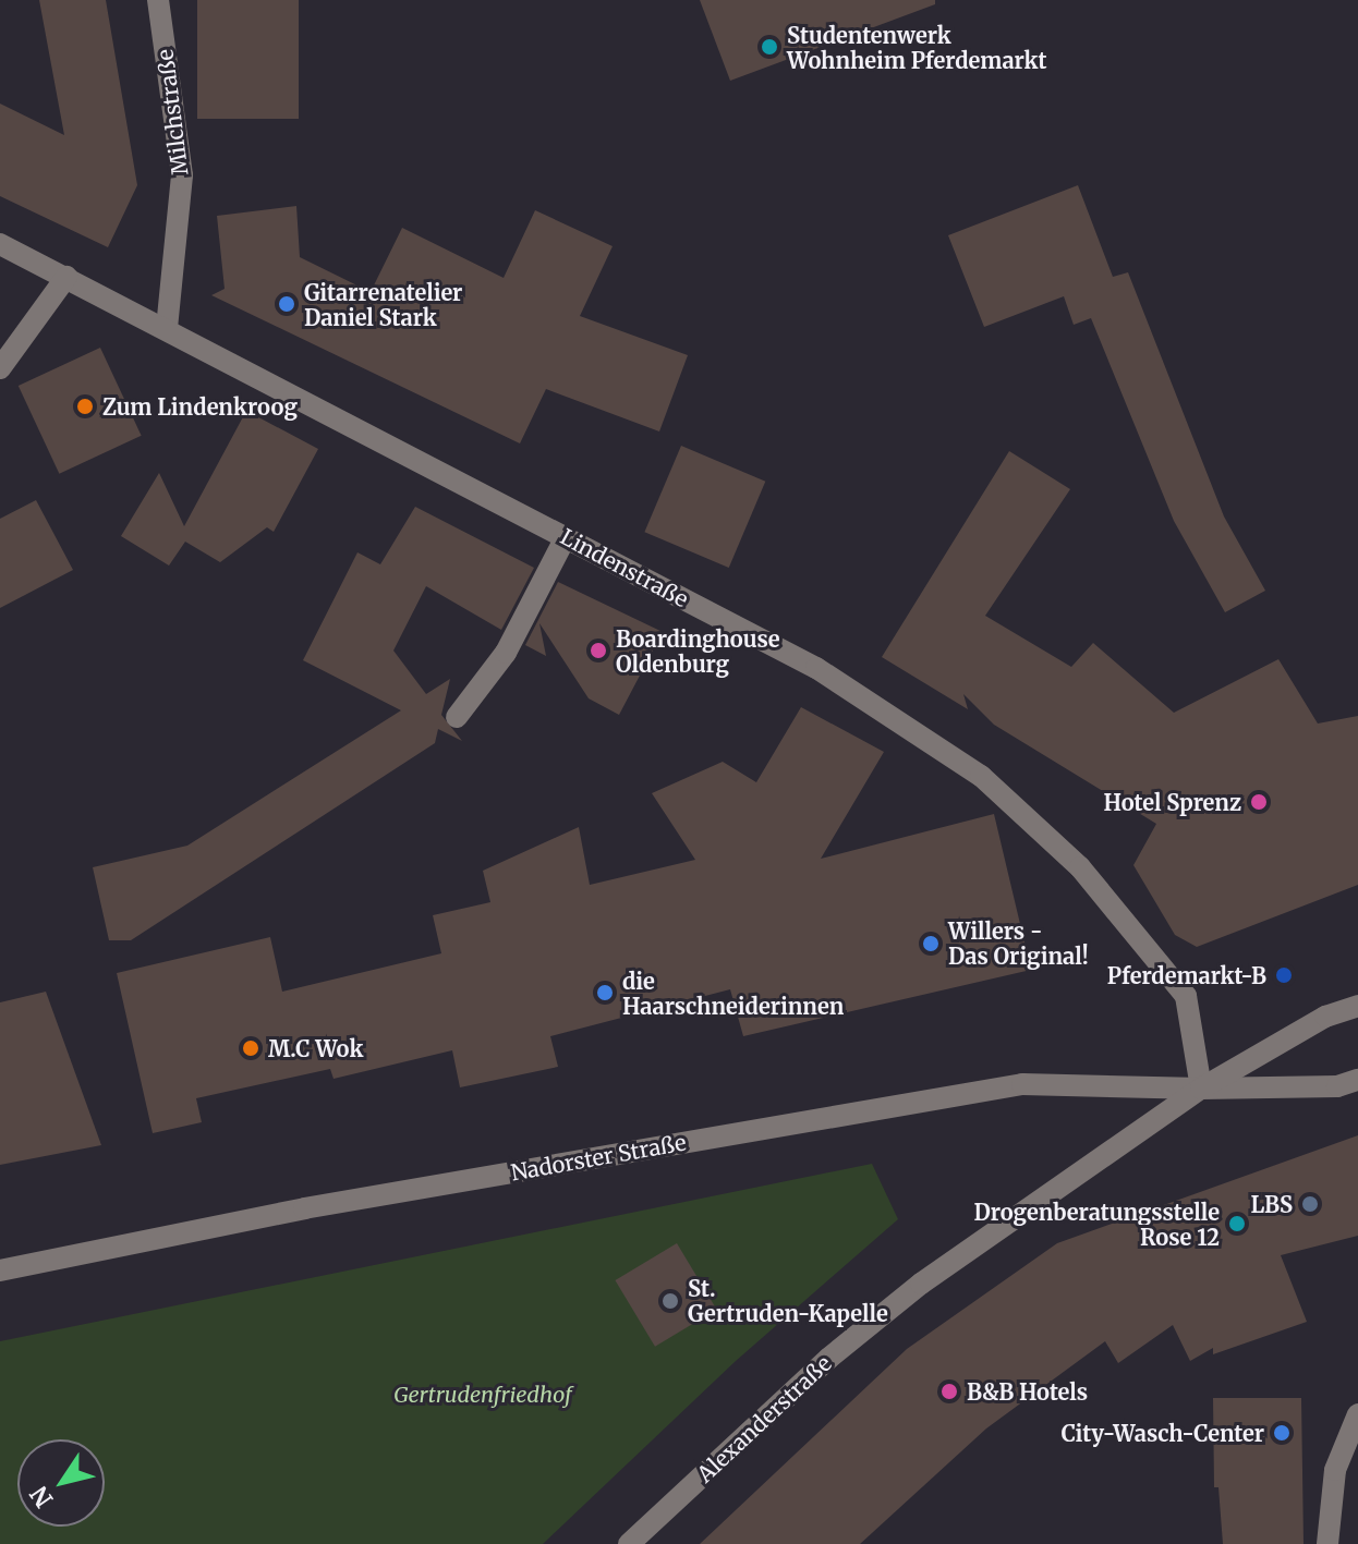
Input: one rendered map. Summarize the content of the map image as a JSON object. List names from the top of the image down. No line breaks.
{"streets":{"street":["Milchstraße","Lindenstraße","Nadorster Straße","Alexanderstraße"]},"crossings":[["Milchstraße","Lindenstraße"],["Lindenstraße","Nadorster Straße"],["Lindenstraße","Alexanderstraße"],["Nadorster Straße","Alexanderstraße"]],"parks":["Gertrudenfriedhof"],"places":["Studentenwerk Wohnheim Pferdemarkt","Gitarrenatelier Daniel Stark","Zum Lindenkroog","Boardinghouse Oldenburg","Hotel Sprenz","Willers - Das Original!","Pferdemarkt-B","die Haarschneiderinnen","M.C Wok","LBS","Drogenberatungsstelle Rose 12","St. Gertruden-Kapelle","B&B Hotels","City-Wasch-Center"],"north":"bottom left"}
